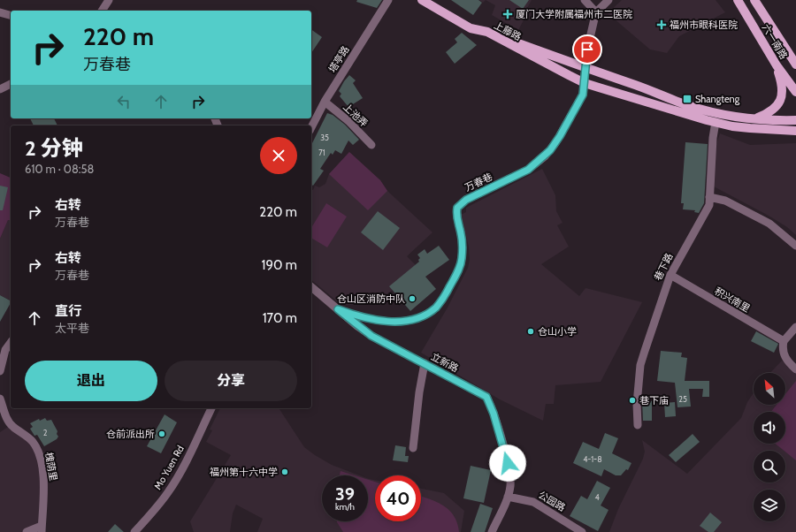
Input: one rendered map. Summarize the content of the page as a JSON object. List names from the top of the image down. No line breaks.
{"streets":{"main road":["上藤路","六一南路"],"street":["塔亭路","上池弄","万春巷","巷下路","积兴南里","立新路","槐荫里","Mo Yuen Rd","公园路"]},"crossings":[["上藤路","万春巷"],["上藤路","巷下路"],["塔亭路","上池弄"],["万春巷","立新路"],["巷下路","积兴南里"],["立新路","公园路"]],"places":{"health":["厦门大学附属福州市二医院","福州市眼科医院"],"transit":["Shangteng"],"other":["仓山区消防中队","仓山小学","巷下庙","仓前派出所","福州第十六中学"]},"house_numbers":["35","71","25","2","4-1~8","4"],"north":"top left","page":{"turn":["220 m","万春巷"],"heading":["2 分钟","610 m · 08:58"],"list":[{"name":"右转","note":"万春巷","value":"220 m"},{"name":"右转","note":"万春巷","value":"190 m"},{"name":"直行","note":"太平巷","value":"170 m"}],"buttons":["退出","分享"],"speed":"39 km/h","limit":"40"}}
